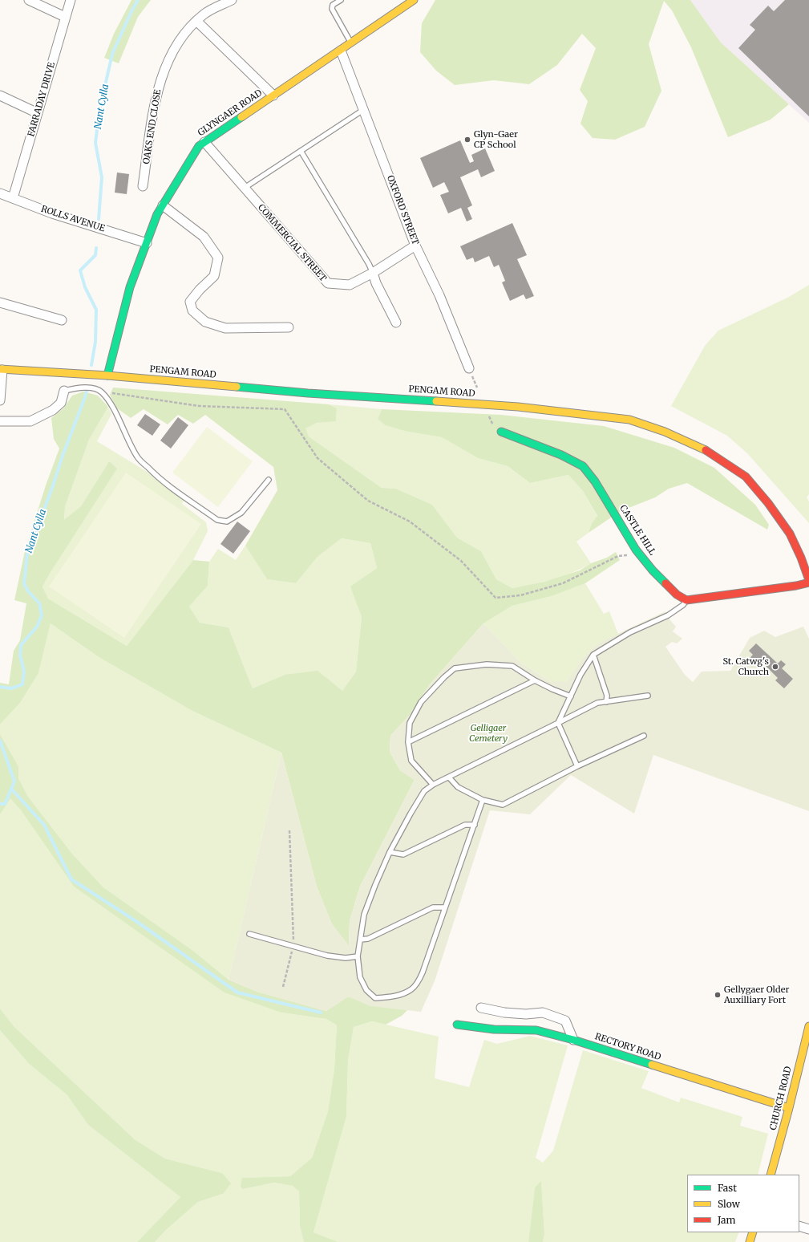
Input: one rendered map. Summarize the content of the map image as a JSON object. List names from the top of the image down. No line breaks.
{"streets":{"street":["FARRADAY DRIVE","GLYNGAER ROAD","OAKS END CLOSE","OXFORD STREET","ROLLS AVENUE","COMMERCIAL STREET","PENGAM ROAD","CASTLE HILL","RECTORY ROAD","CHURCH ROAD"]},"crossings":[["FARRADAY DRIVE","ROLLS AVENUE"],["GLYNGAER ROAD","OXFORD STREET"],["GLYNGAER ROAD","ROLLS AVENUE"],["GLYNGAER ROAD","COMMERCIAL STREET"],["GLYNGAER ROAD","PENGAM ROAD"],["OXFORD STREET","COMMERCIAL STREET"],["RECTORY ROAD","CHURCH ROAD"]],"water":["Nant Cylla"],"parks":["Gelligaer Cemetery"],"places":["Glyn-Gaer CP School","St. Catwg's Church","Gellygaer Older Auxilliary Fort"],"legend":["Fast","Slow","Jam"]}
